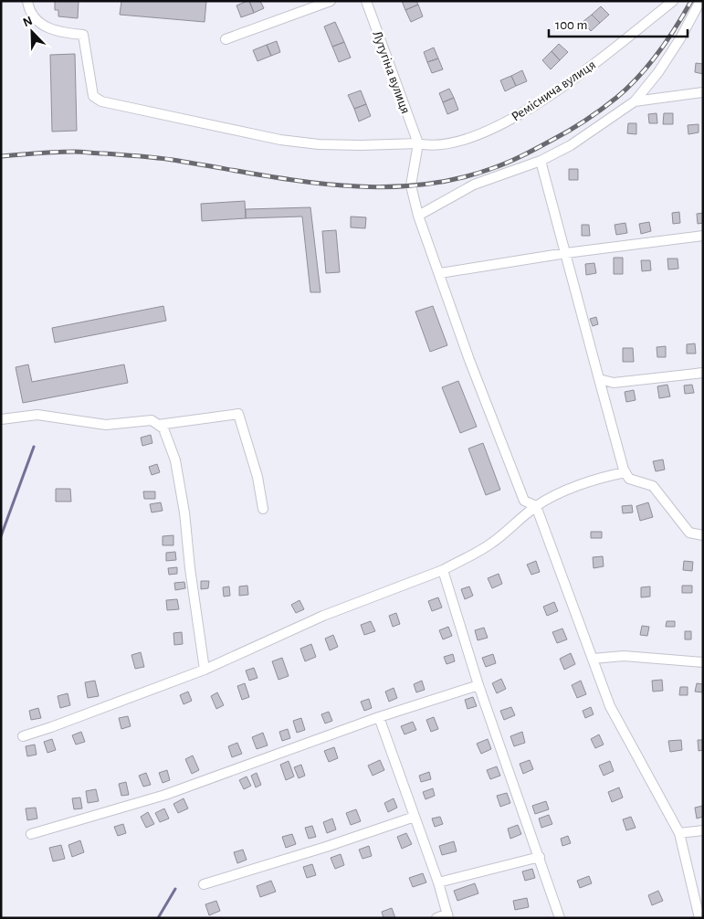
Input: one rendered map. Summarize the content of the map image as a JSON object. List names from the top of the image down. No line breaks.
{"streets":{"street":["Лутугіна вулиця","Реміснича вулиця"]},"crossings":[["Лутугіна вулиця","Реміснича вулиця"]],"scale_bar":"100 m","north":"top left"}
